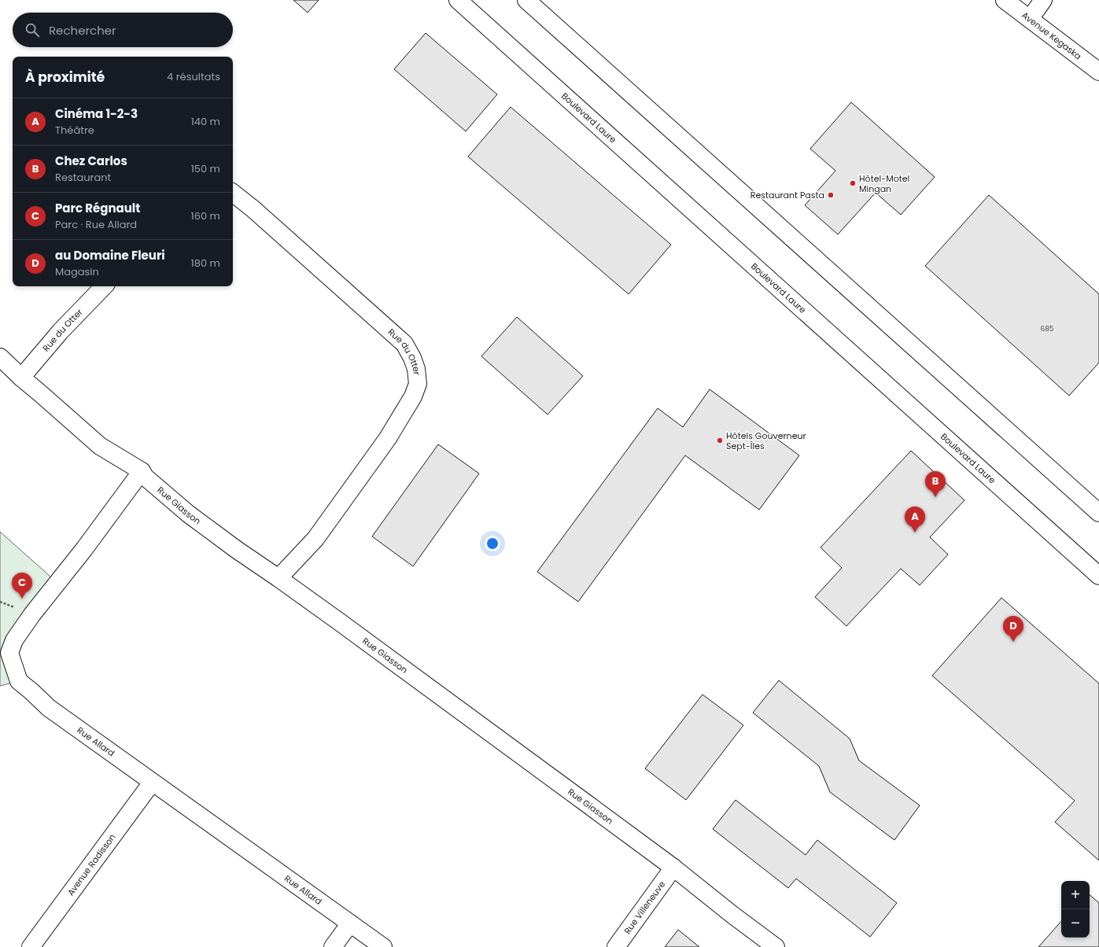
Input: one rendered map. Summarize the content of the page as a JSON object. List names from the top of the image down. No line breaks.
{"streets":{"main road":["Avenue Kegaska","Boulevard Laure","Rue du Otter","Rue Giasson","Rue Allard","Avenue Radisson","Rue Villeneuve"]},"crossings":[["Rue du Otter","Rue Giasson"],["Rue Giasson","Rue Allard"],["Rue Giasson","Rue Villeneuve"],["Rue Allard","Avenue Radisson"]],"places":["Hôtel-Motel Mingan","Restaurant Pasta","Hôtels Gouverneur Sept-Îles"],"house_numbers":["685"],"page":{"search":"Rechercher","heading":["À proximité","4 résultats"],"list":[{"mark":"A","name":"Cinéma 1-2-3","note":"Théâtre","value":"140 m"},{"mark":"B","name":"Chez Carlos","note":"Restaurant","value":"150 m"},{"mark":"C","name":"Parc Régnault","note":"Parc · Rue Allard","value":"160 m"},{"mark":"D","name":"au Domaine Fleuri","note":"Magasin","value":"180 m"}],"pins":["B","A","C","D"],"map_buttons":["+","−"]}}
